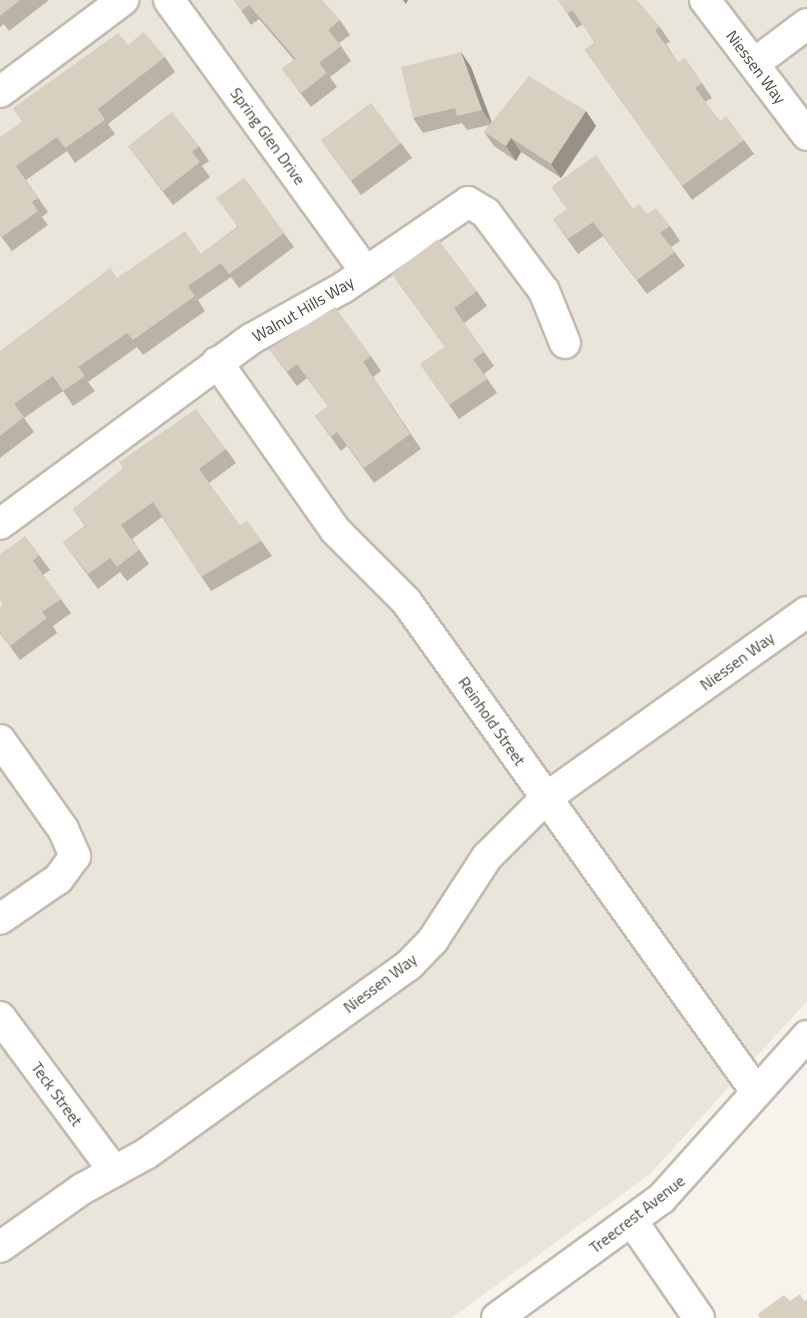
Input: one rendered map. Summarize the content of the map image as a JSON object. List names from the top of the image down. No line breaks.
{"streets":{"street":["Niessen Way","Spring Glen Drive","Walnut Hills Way","Reinhold Street","Teck Street","Treecrest Avenue"]},"crossings":[["Niessen Way","Reinhold Street"],["Niessen Way","Teck Street"],["Spring Glen Drive","Walnut Hills Way"],["Walnut Hills Way","Reinhold Street"],["Reinhold Street","Treecrest Avenue"]]}
